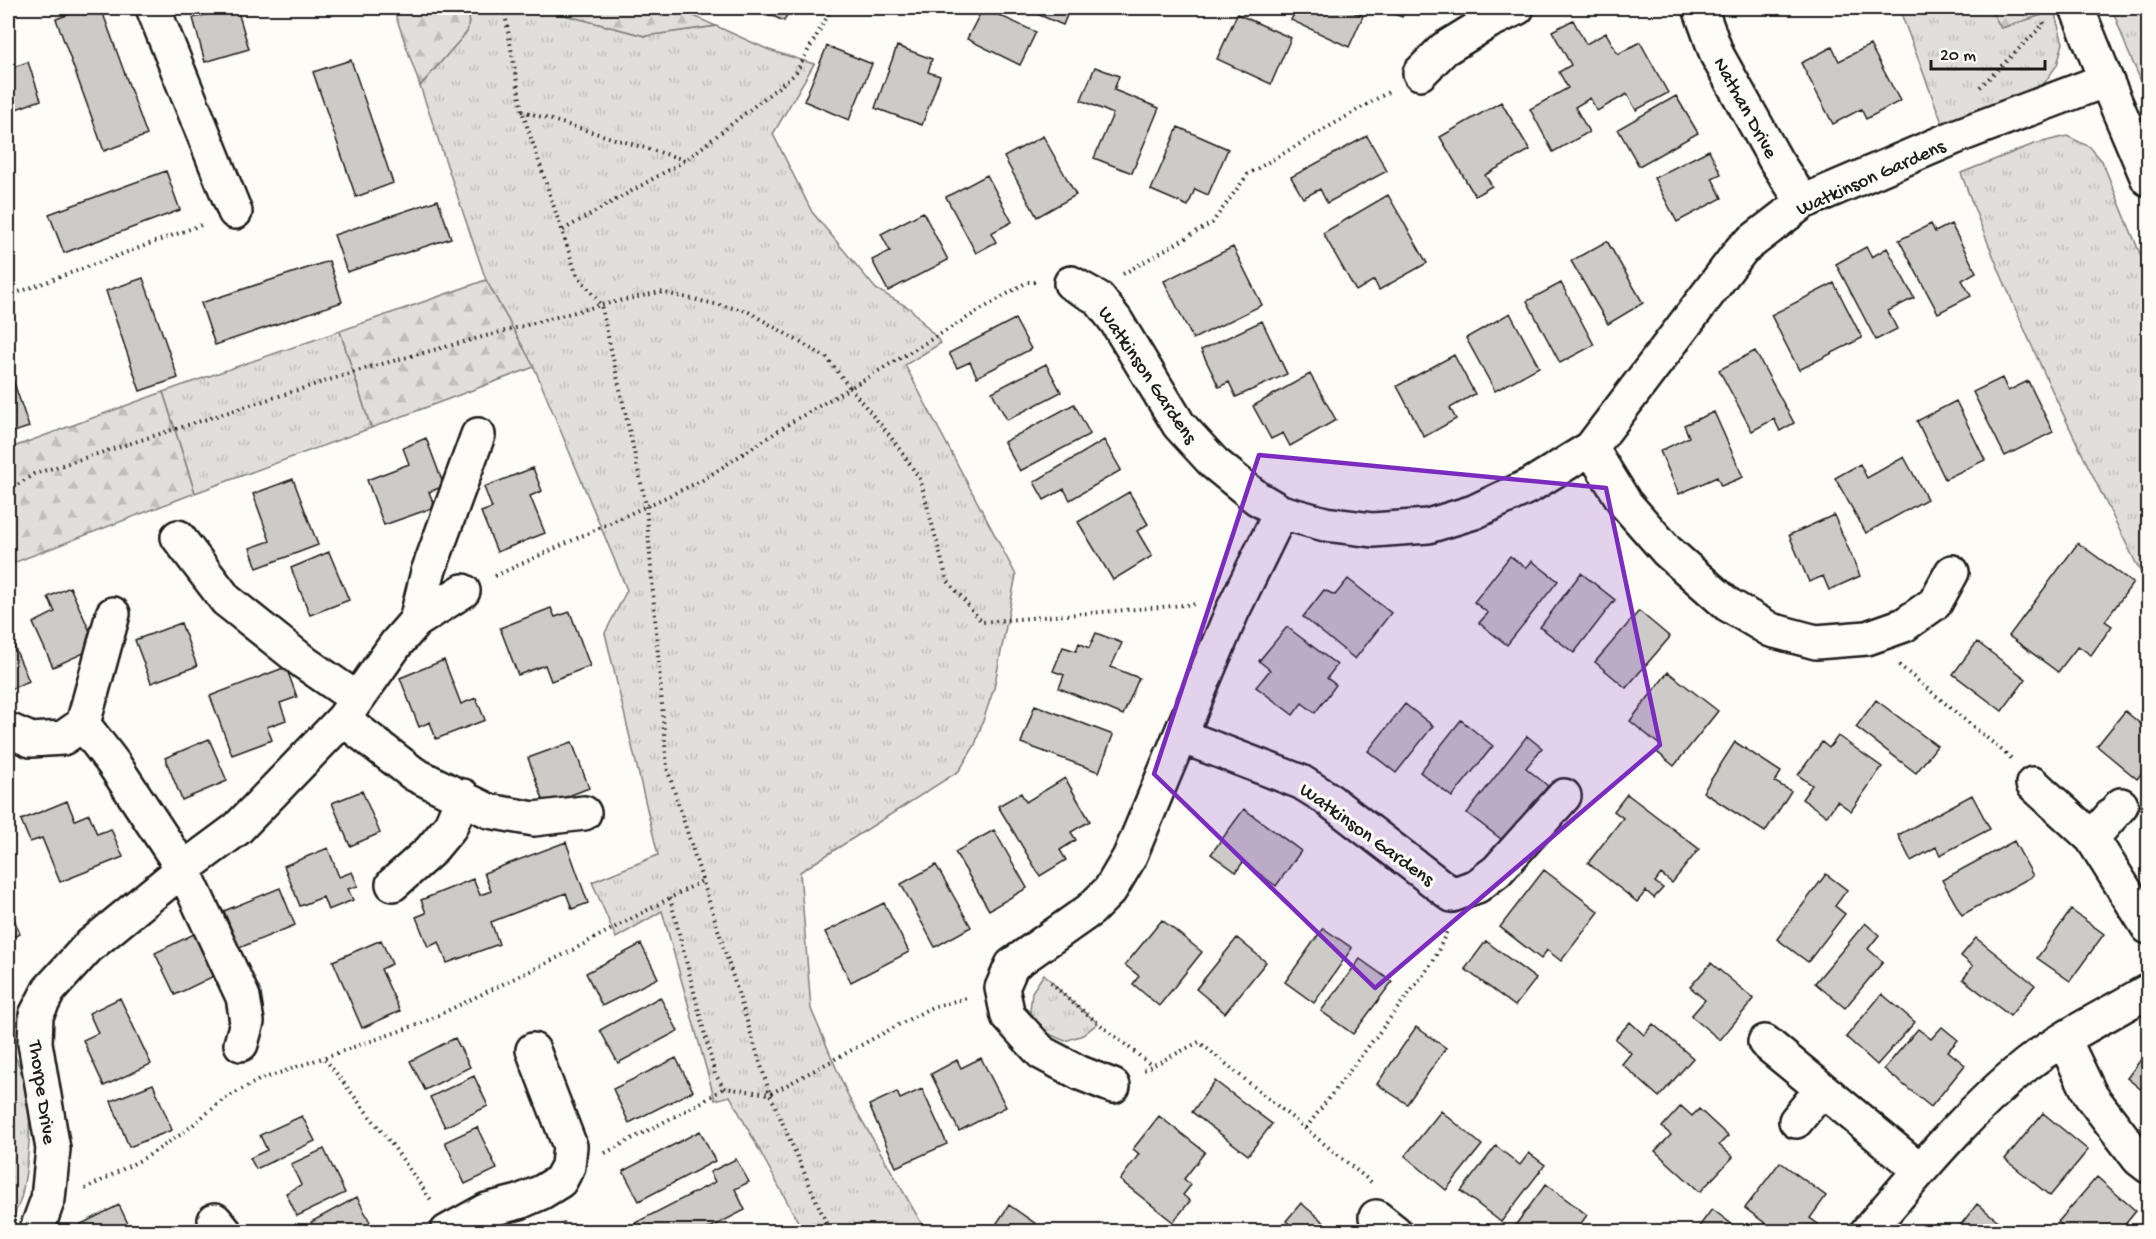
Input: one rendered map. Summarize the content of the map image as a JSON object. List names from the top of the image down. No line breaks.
{"streets":{"street":["Nathan Drive","Watkinson Gardens","Thorpe Drive"]},"crossings":[["Nathan Drive","Watkinson Gardens"]],"scale_bar":"20 m"}
